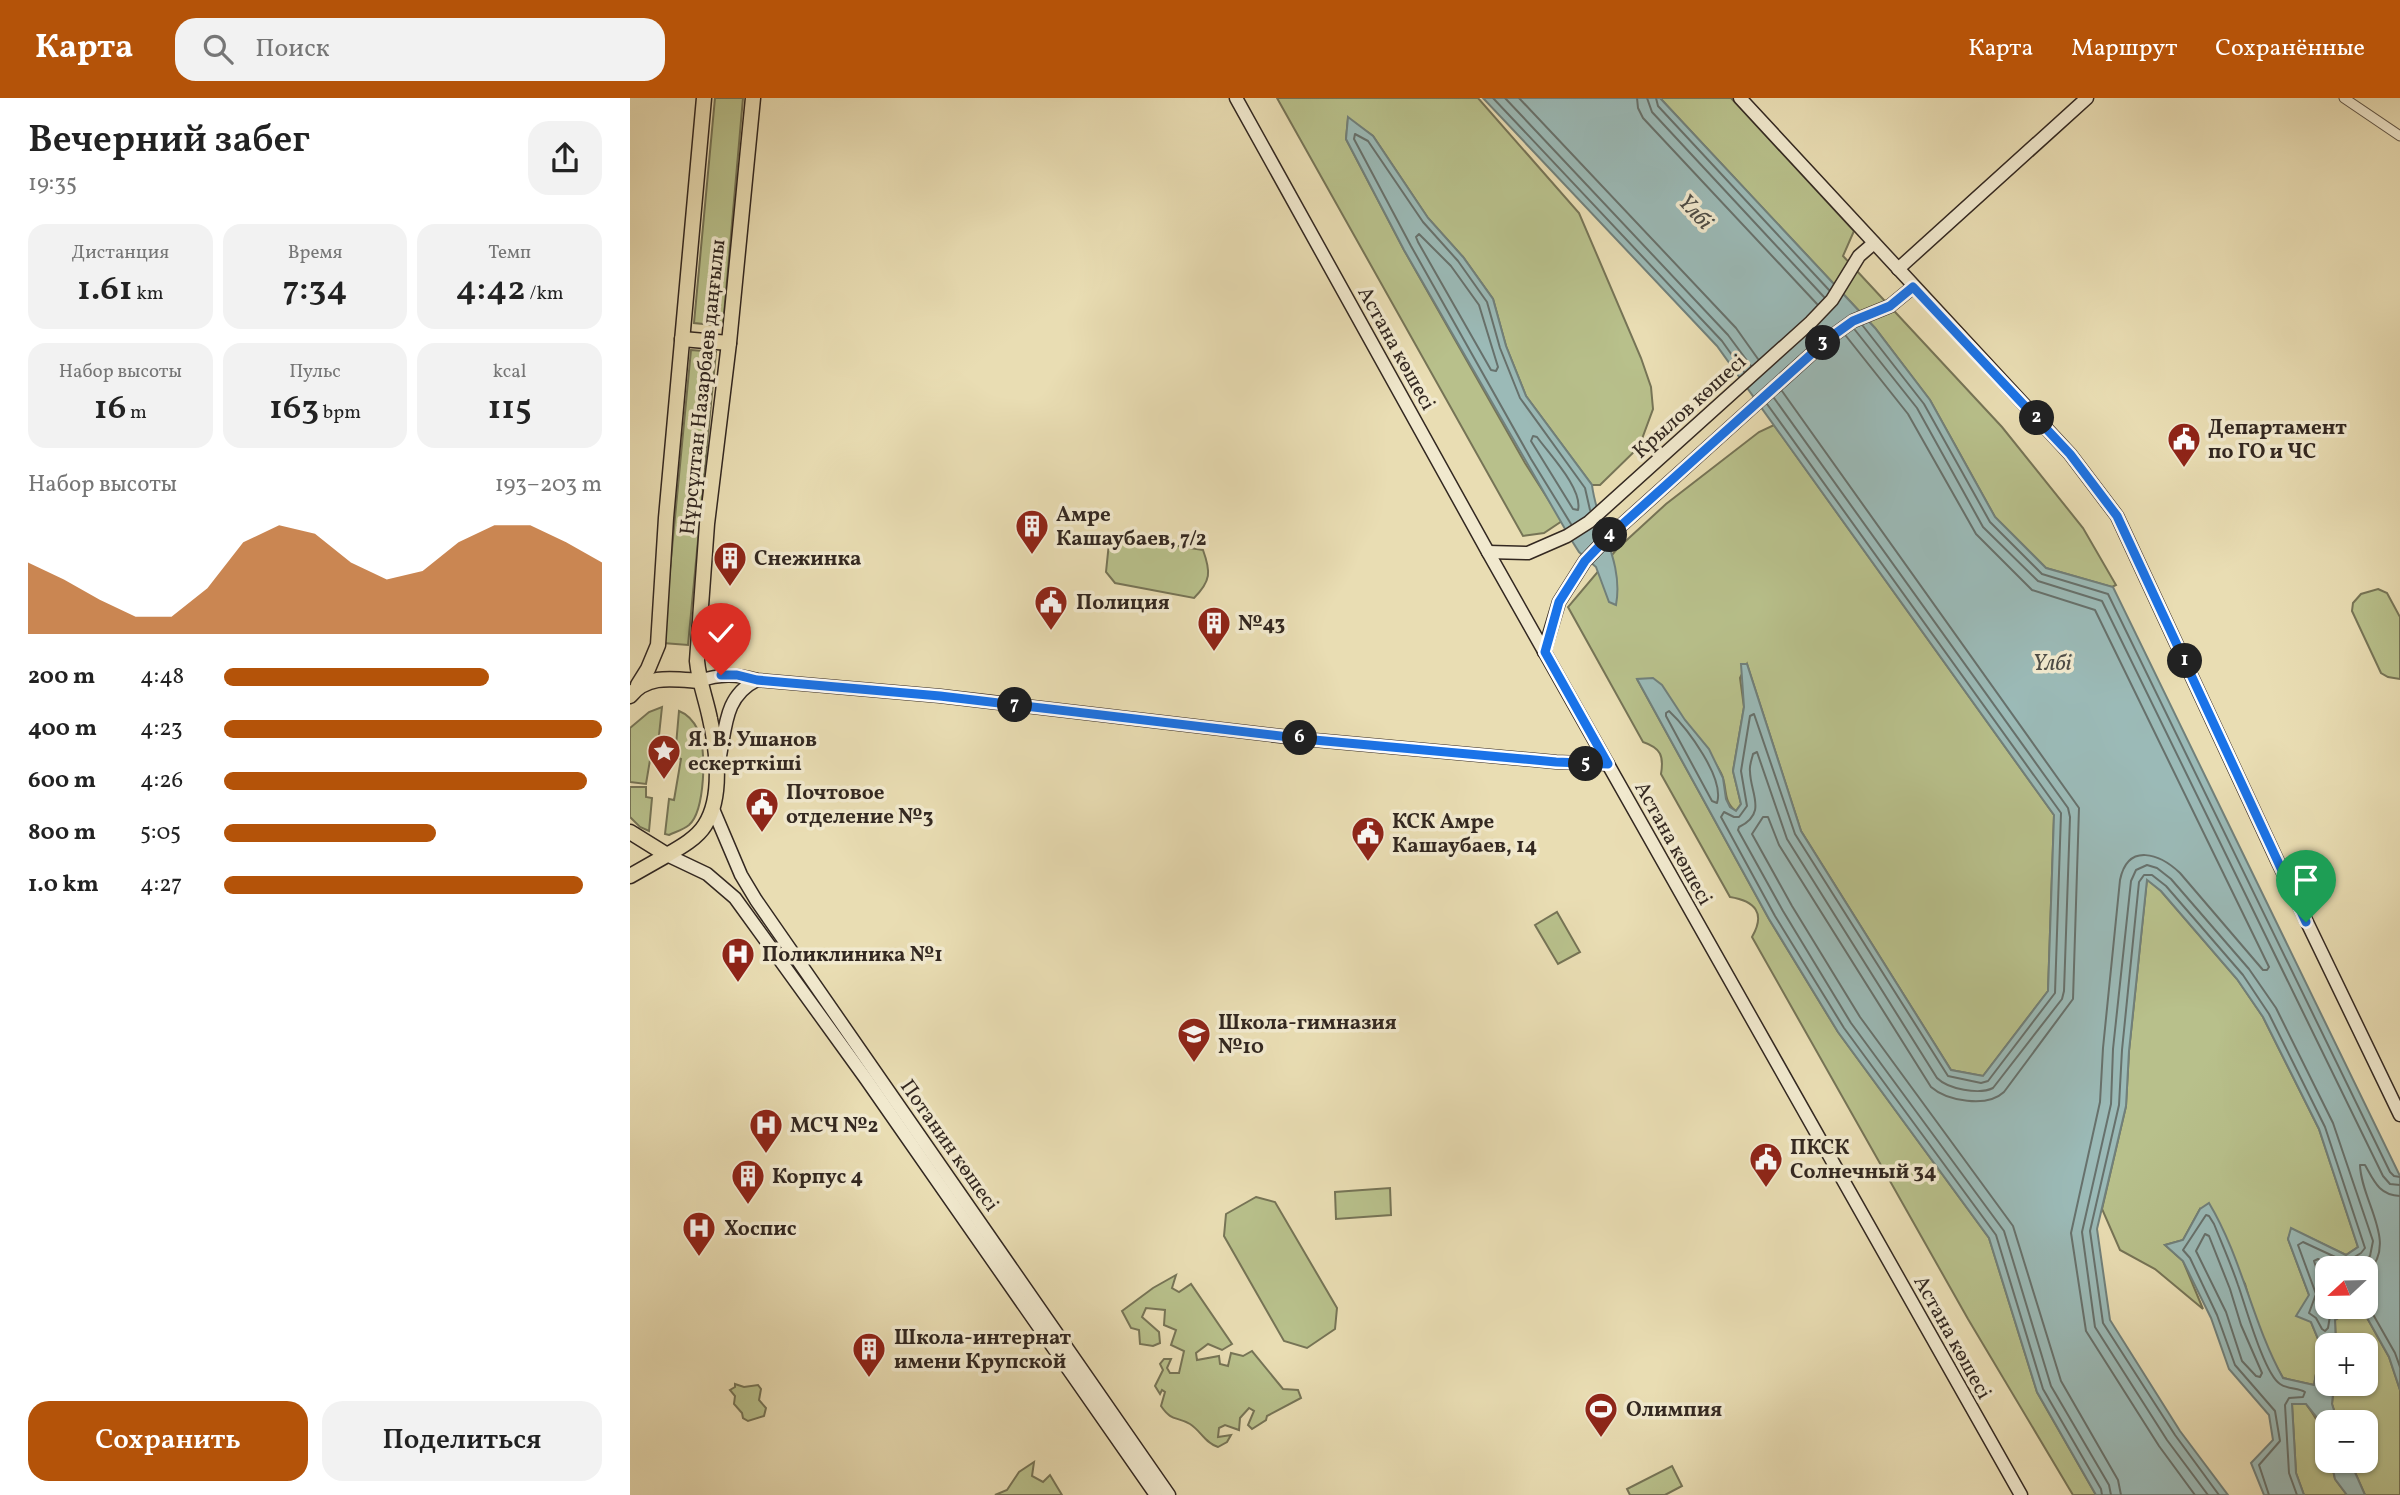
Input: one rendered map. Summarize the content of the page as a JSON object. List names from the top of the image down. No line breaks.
{"streets":{"main road":["Астана көшесі","Нұрсұлтан Назарбаев даңғылы","Крылов көшесі","Потанин көшесі"]},"crossings":[["Астана көшесі","Крылов көшесі"],["Нұрсұлтан Назарбаев даңғылы","Потанин көшесі"]],"water":["Үлбі"],"places":{"public building":["Департамент по ГО и ЧС","Полиция","Почтовое отделение №3","КСК Амре Кашаубаев, 14","ПКСК Солнечный 34"],"building":["Амре Кашаубаев, 7/2","Снежинка","№43","Корпус 4","Школа-интернат имени Крупской"],"place":["Я. В. Ушанов ескерткіші"],"hospital":["Поликлиника №1","МСЧ №2","Хоспис"],"school or university":["Школа-гимназия №10"],"sports":["Олимпия"]},"north":"left","page":{"header":"Карта","search":"Поиск","nav":["Карта","Маршрут","Сохранённые"],"heading":["Вечерний забег","19:35"],"stats":[["Дистанция","1.61 km"],["Время","7:34"],["Темп","4:42 /km"],["Набор высоты","16 m"],["Пульс","163 bpm"],["kcal","115"]],"pins":["3","2","4","1","7","6","5"],"chart":["Набор высоты","193–203 m"],"list":[{"name":"200 m","note":"4:48"},{"name":"400 m","note":"4:23"},{"name":"600 m","note":"4:26"},{"name":"800 m","note":"5:05"},{"name":"1.0 km","note":"4:27"}],"map_buttons":["+","−"],"buttons":["Сохранить","Поделиться"]}}
